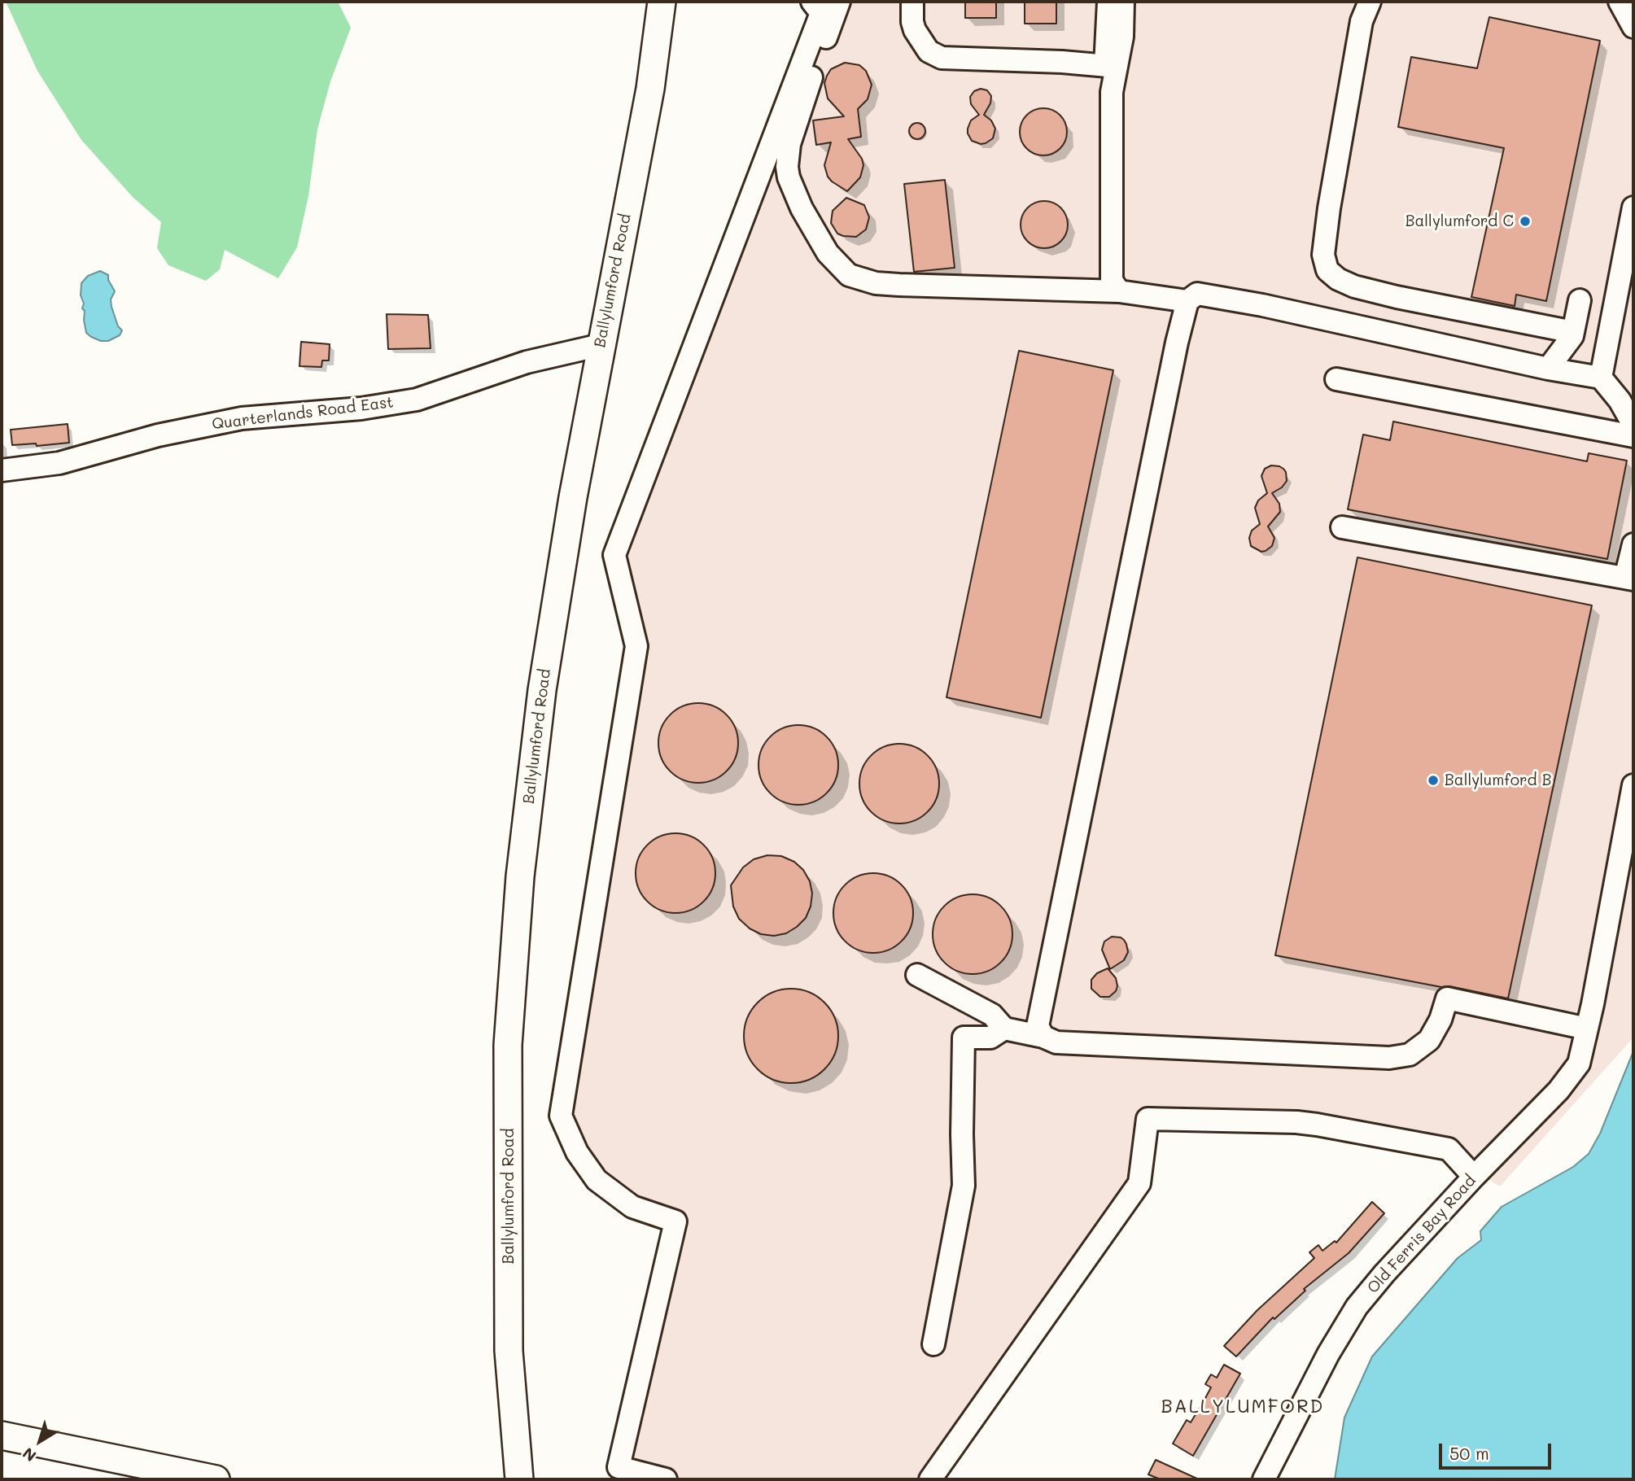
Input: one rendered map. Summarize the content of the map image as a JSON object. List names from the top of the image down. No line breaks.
{"streets":{"main road":["Ballylumford Road"],"street":["Quarterlands Road East","Old Ferris Bay Road"]},"crossings":[["Ballylumford Road","Quarterlands Road East"]],"districts":["BALLYLUMFORD"],"places":["Ballylumford C","Ballylumford B"],"scale_bar":"50 m","north":"bottom left"}
